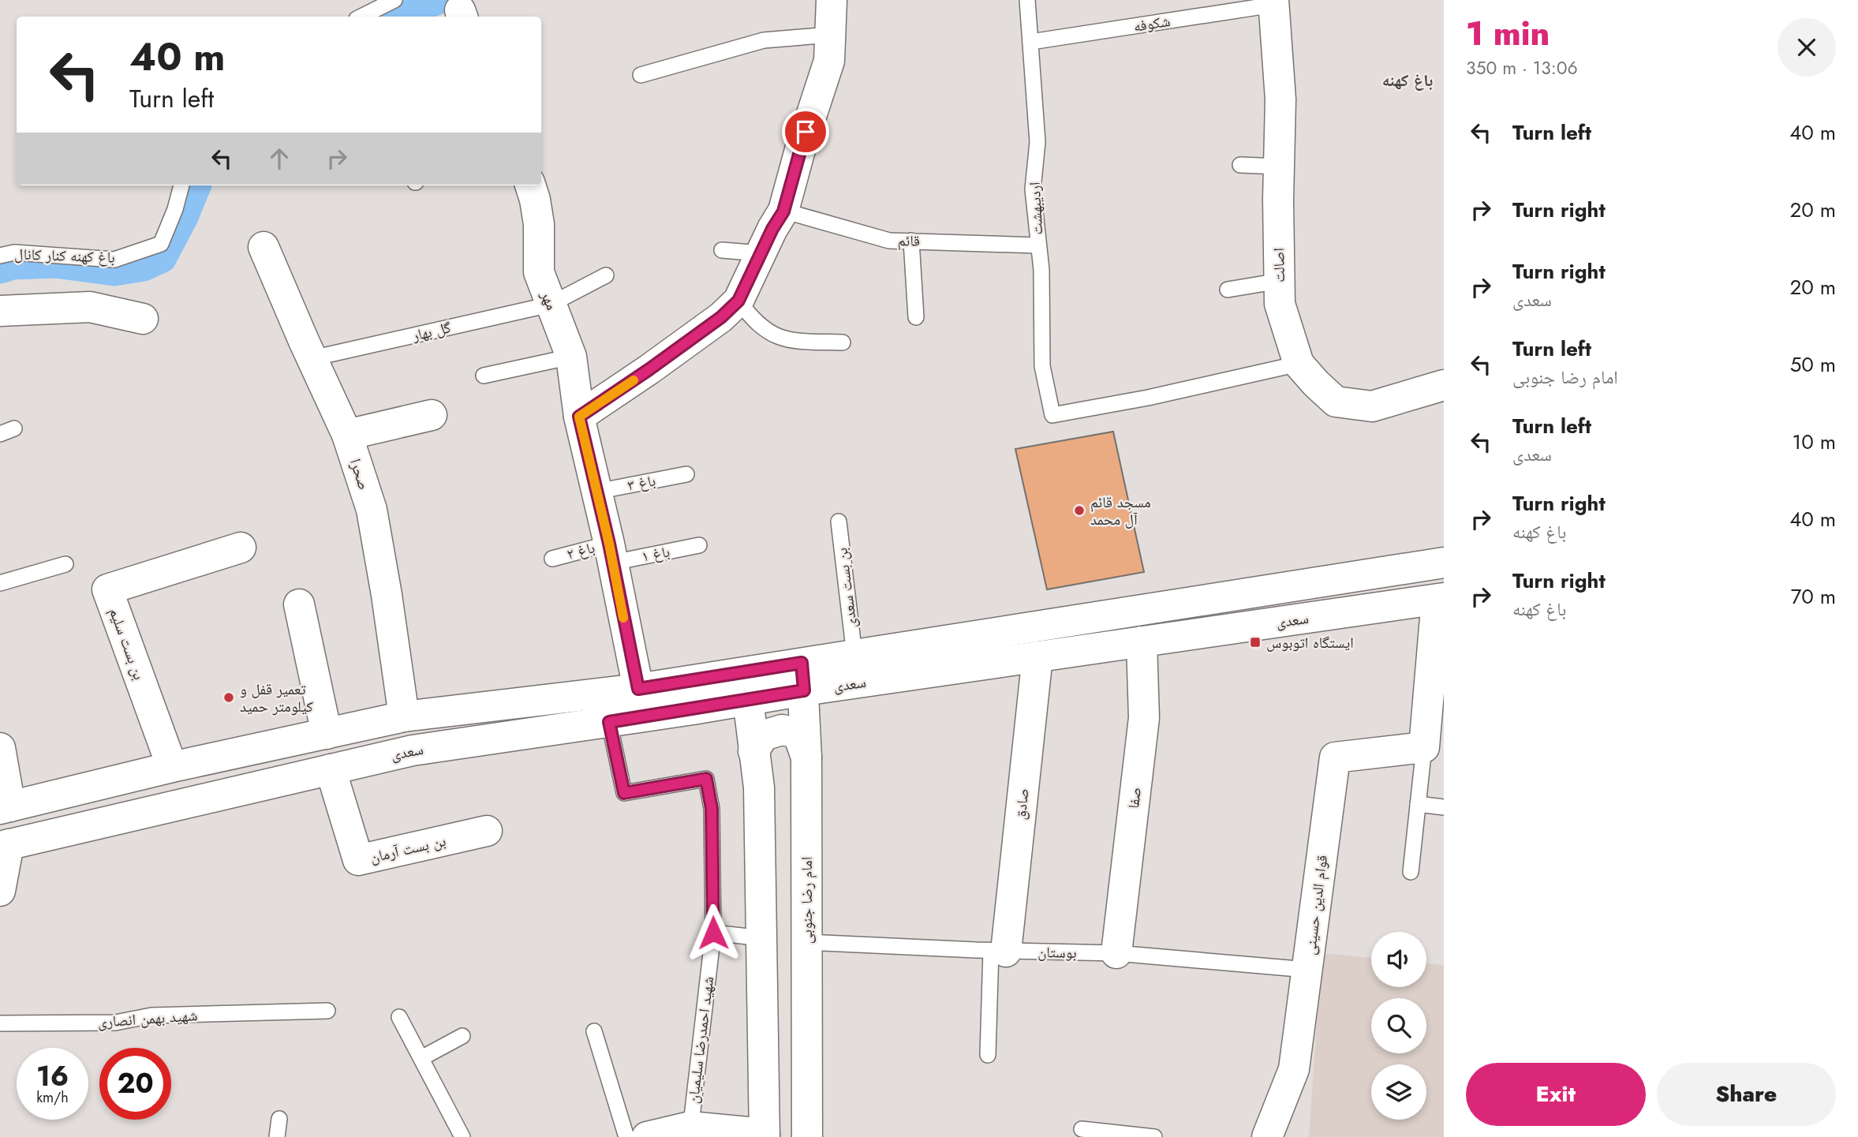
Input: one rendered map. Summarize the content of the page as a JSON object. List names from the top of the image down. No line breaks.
{"streets":{"street":["اصالت","مهر","صحرا","سعدی","بن بست سلیم","صفا","صادق","بن بست آرمان","امام رضا جنوبی","قوام الدین حسینی"],"lane":["شکوفه","اردیبهشت","قائم","باغ کهنه کنار کانال","گل بهار","باغ ۳","باغ ۲","باغ ۱","بن بست سعدی","بوستان","شهید بهمن انصاری","شهید احمدرضا سلیمیان"]},"crossings":[["شکوفه","اردیبهشت"],["شکوفه","اصالت"],["اردیبهشت","قائم"],["اردیبهشت","اصالت"],["مهر","گل بهار"],["گل بهار","صحرا"],["صحرا","سعدی"],["باغ ۲","باغ ۱"],["بن بست سعدی","سعدی"],["سعدی","بن بست سلیم"],["سعدی","صفا"],["سعدی","صادق"],["سعدی","بن بست آرمان"],["سعدی","امام رضا جنوبی"],["سعدی","شهید احمدرضا سلیمیان"],["صفا","بوستان"],["صادق","بوستان"],["امام رضا جنوبی","بوستان"],["قوام الدین حسینی","بوستان"]],"districts":["باغ کهنه"],"places":{"other":["مسجد قائم آل محمد","تعمیر قفل و کیلومتر حمید"],"transit":["ایستگاه اتوبوس"]},"page":{"heading":["1 min","350 m · 13:06"],"turn":["40 m","Turn left"],"list":[{"name":"Turn left","value":"40 m"},{"name":"Turn right","value":"20 m"},{"name":"Turn right","note":"سعدی","value":"20 m"},{"name":"Turn left","note":"امام رضا جنوبی","value":"50 m"},{"name":"Turn left","note":"سعدی","value":"10 m"},{"name":"Turn right","note":"باغ کهنه","value":"40 m"},{"name":"Turn right","note":"باغ کهنه","value":"70 m"}],"speed":"16 km/h","limit":"20","buttons":["Exit","Share"]}}
